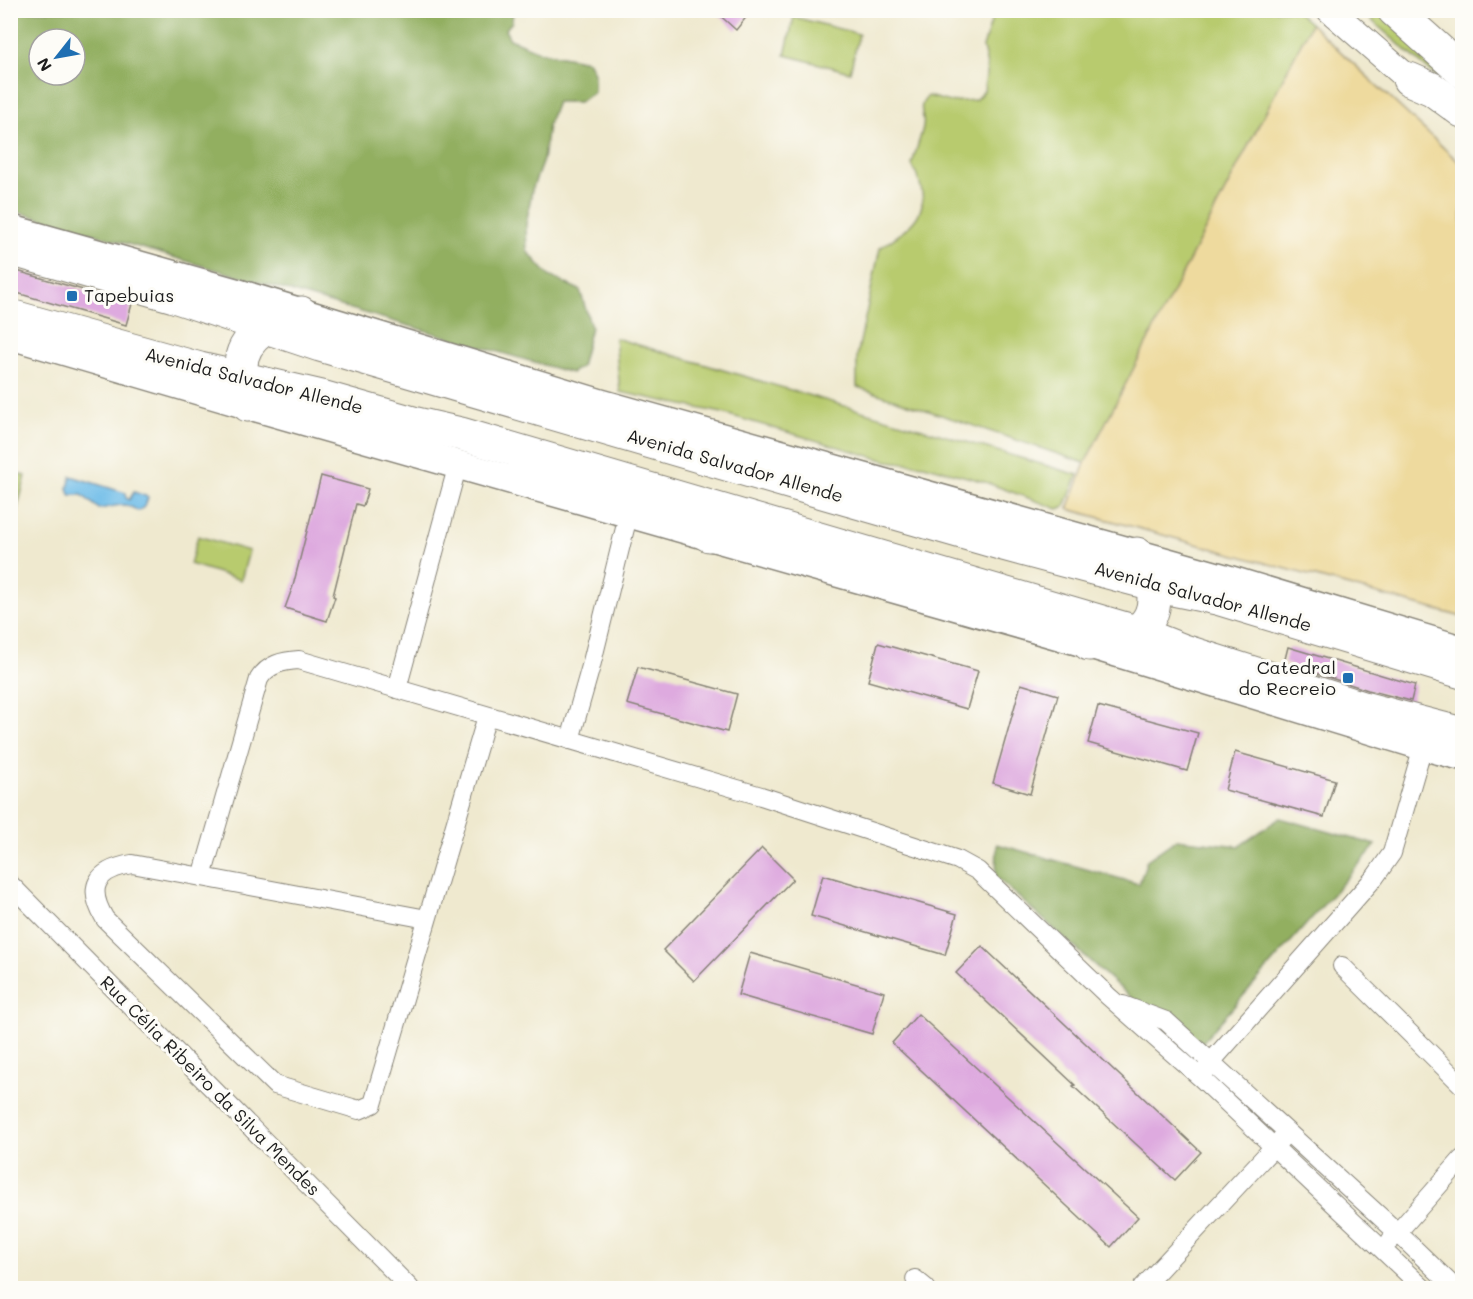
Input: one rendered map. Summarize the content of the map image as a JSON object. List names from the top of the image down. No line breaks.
{"streets":{"highway":["Avenida Salvador Allende"],"street":["Rua Célia Ribeiro da Silva Mendes"]},"places":{"transit":["Tapebuias","Catedral do Recreio"]},"north":"bottom left"}
